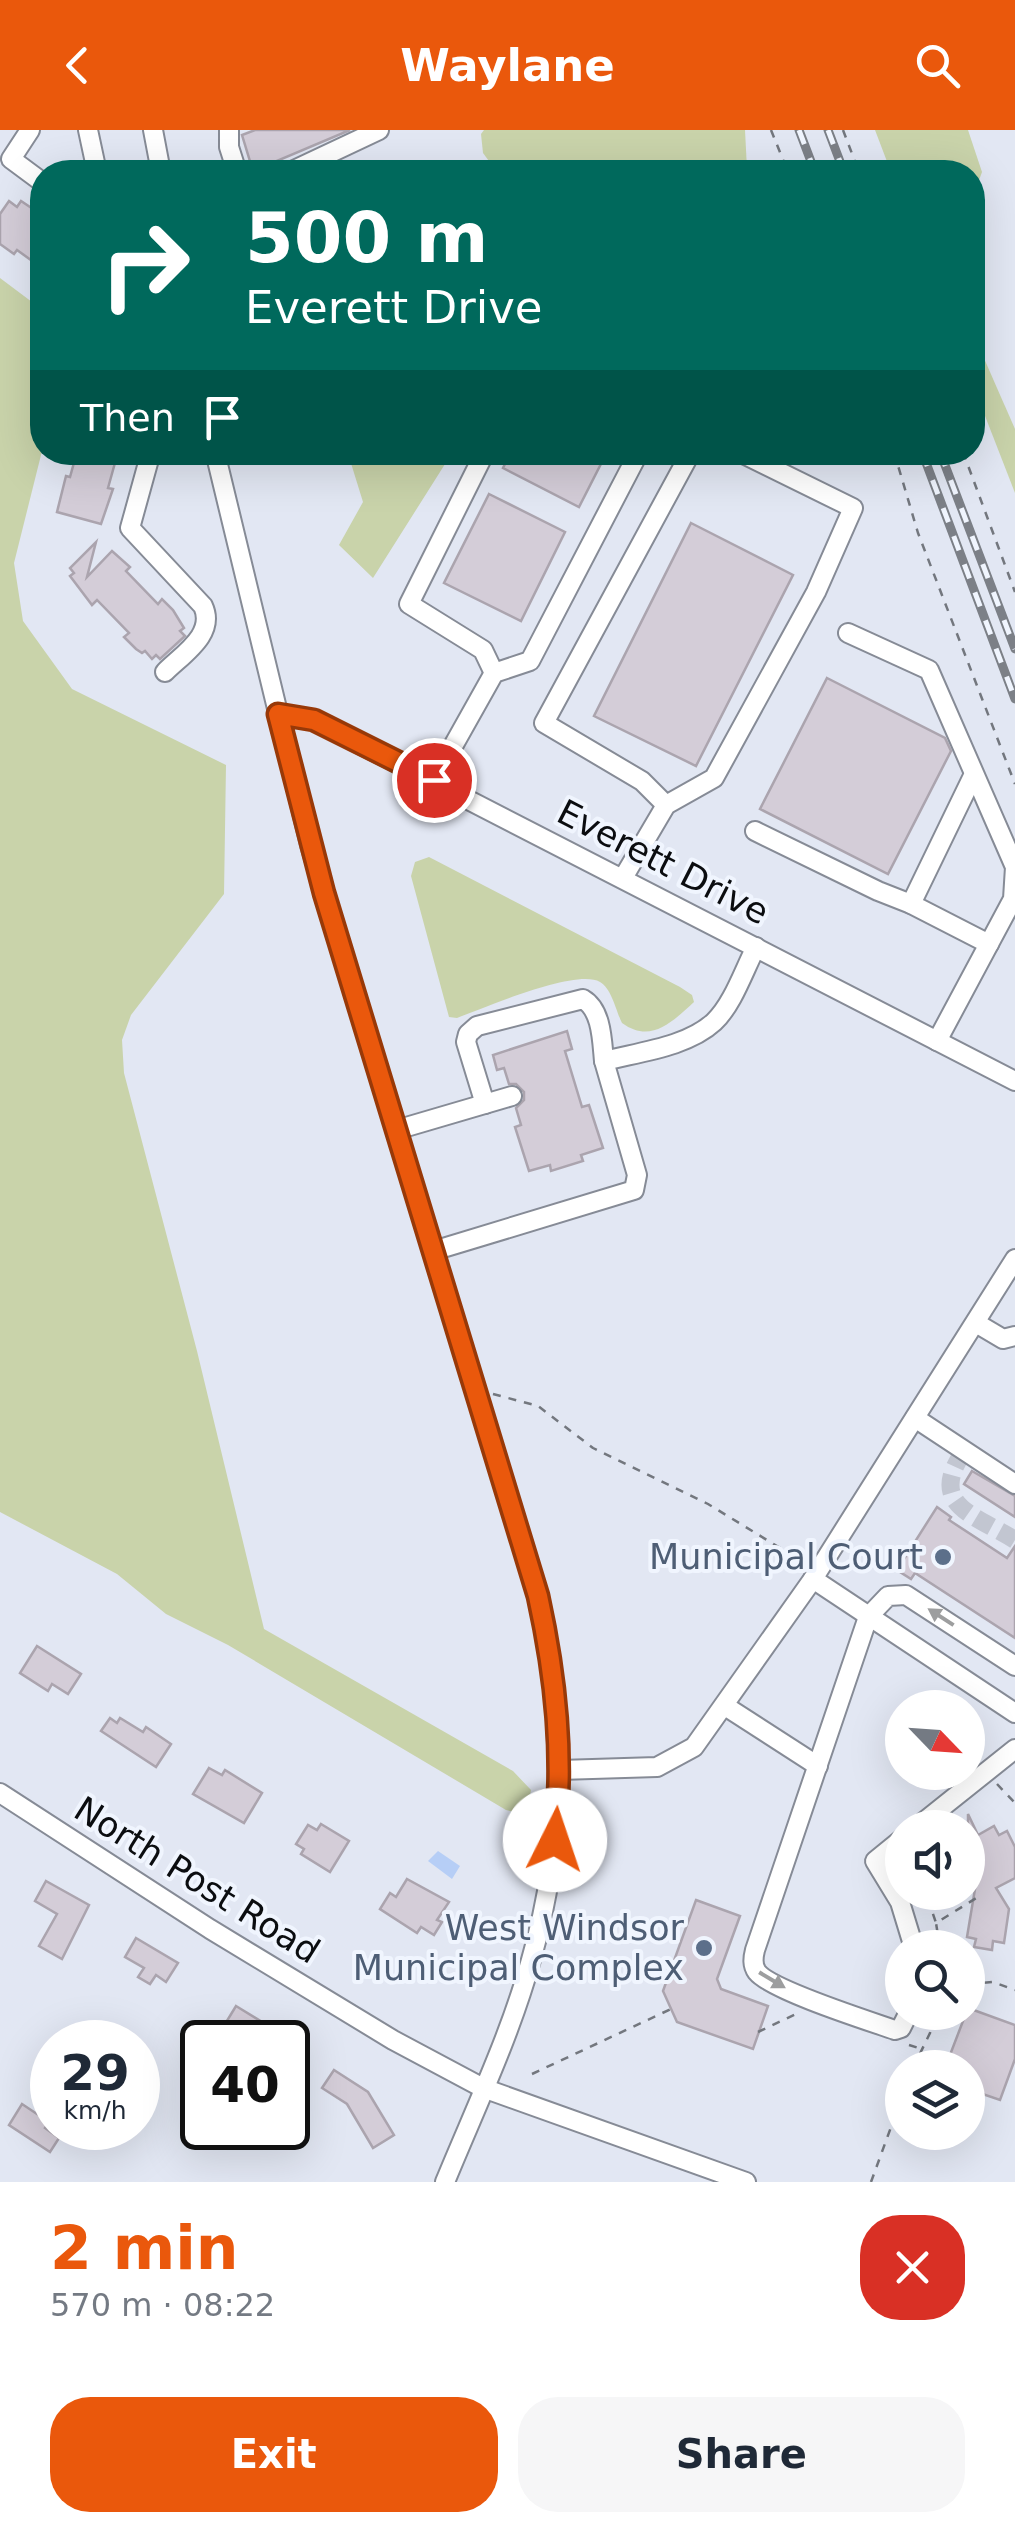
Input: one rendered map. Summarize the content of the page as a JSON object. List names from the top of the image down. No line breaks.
{"streets":{"street":["Everett Drive","North Post Road"]},"places":["Municipal Court","West Windsor Municipal Complex"],"north":"bottom right","page":{"header":"Waylane","turn":["500 m","Everett Drive"],"then":"Then","speed":"29 km/h","limit":"40","heading":["2 min","570 m · 08:22"],"buttons":["Exit","Share"]}}
